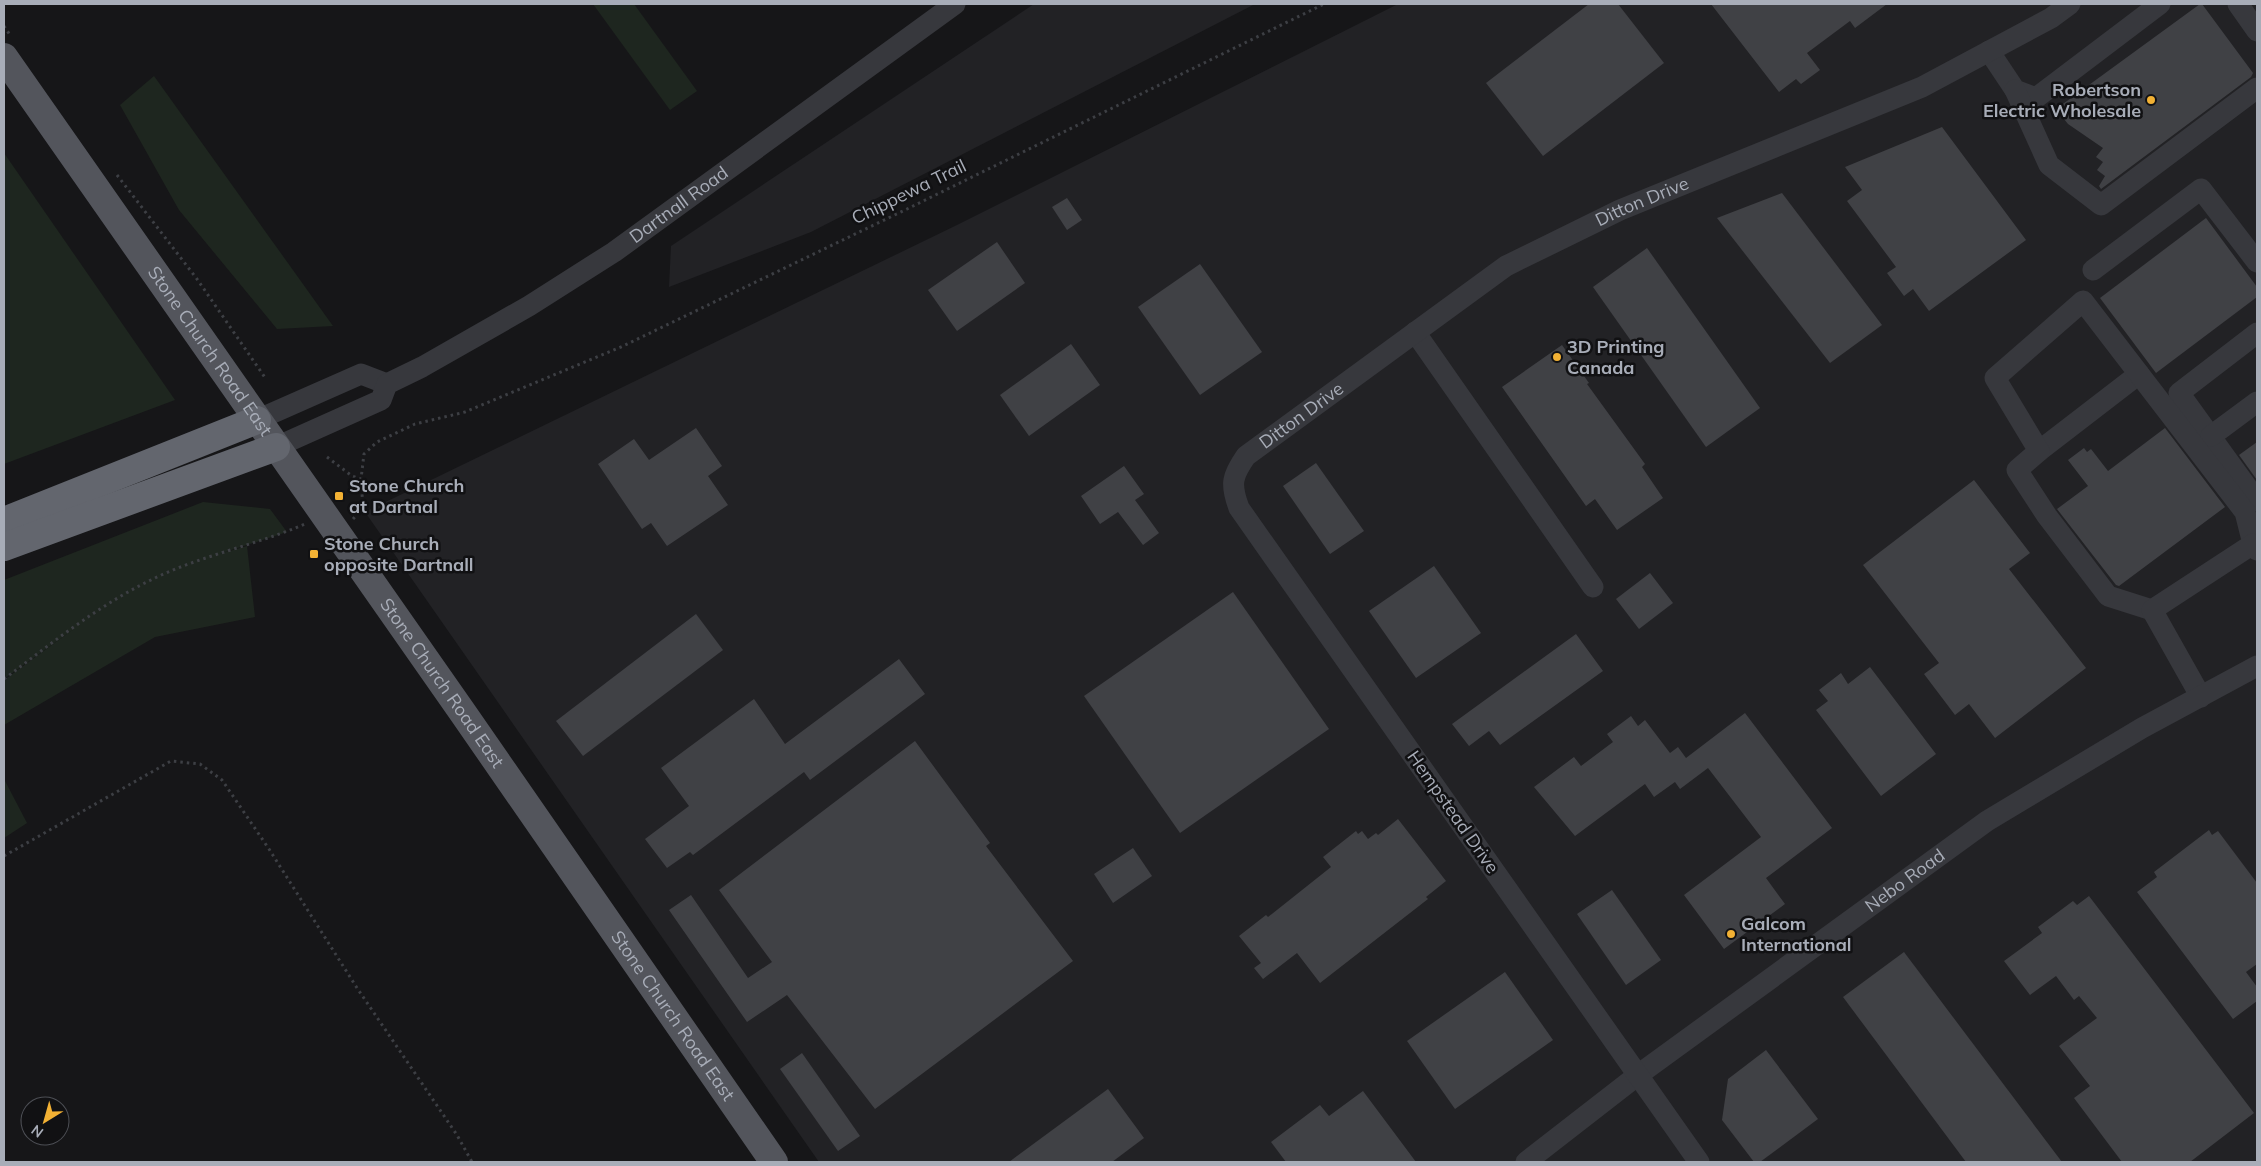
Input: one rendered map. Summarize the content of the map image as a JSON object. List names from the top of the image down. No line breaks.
{"streets":{"main road":["Stone Church Road East"],"street":["Ditton Drive","Dartnall Road","Hempstead Drive","Nebo Road"],"path":["Chippewa Trail"]},"crossings":[["Ditton Drive","Hempstead Drive"],["Dartnall Road","Stone Church Road East"],["Hempstead Drive","Nebo Road"]],"places":{"other":["Robertson Electric Wholesale","3D Printing Canada","Galcom International"],"transit":["Stone Church at Dartnal","Stone Church opposite Dartnall"]},"north":"bottom left"}
